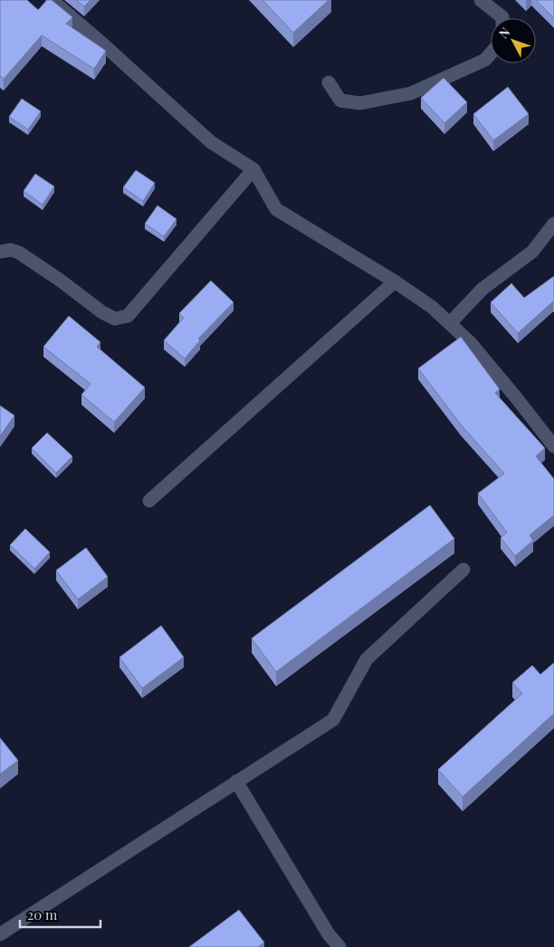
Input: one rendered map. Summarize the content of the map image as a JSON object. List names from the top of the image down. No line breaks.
{"scale_bar":"20 m","north":"top left"}
